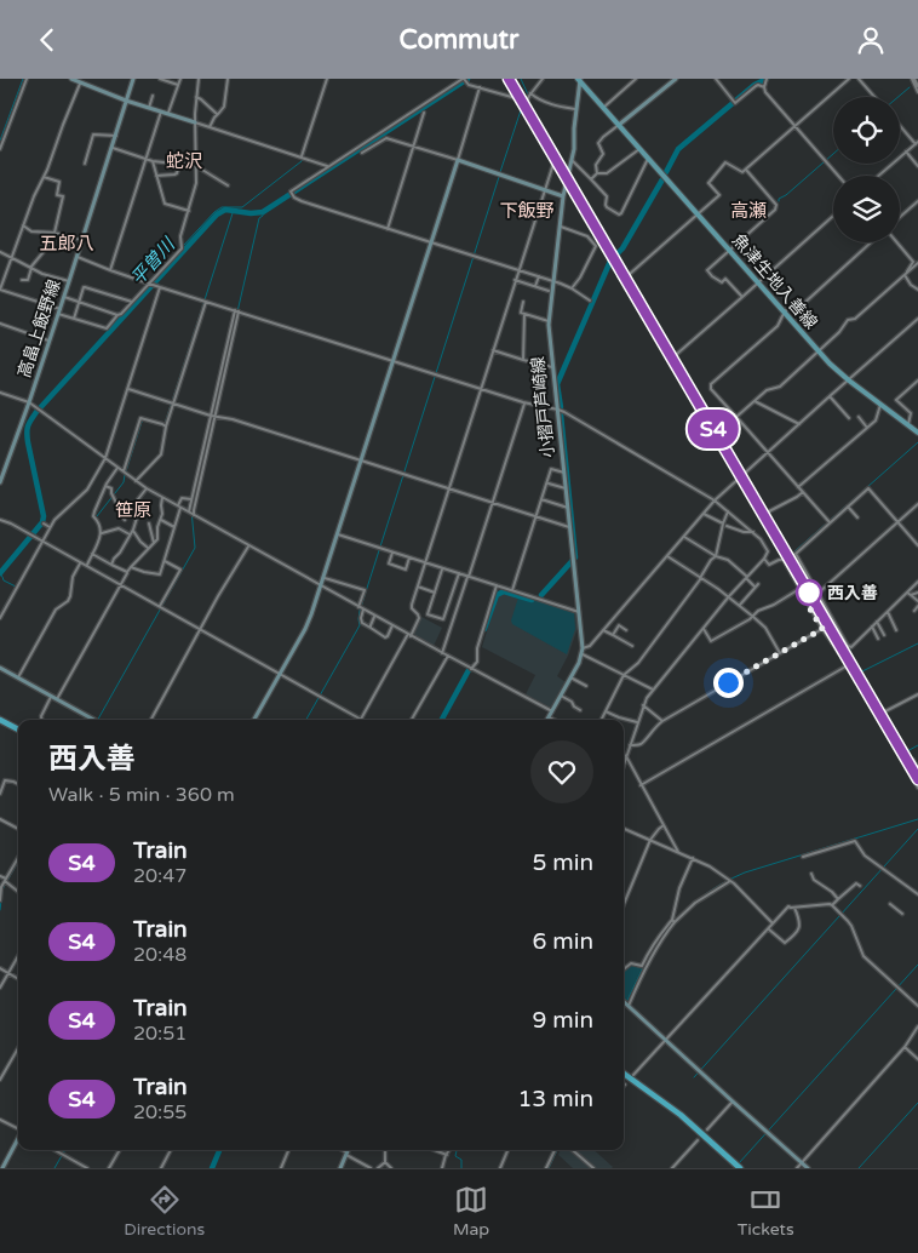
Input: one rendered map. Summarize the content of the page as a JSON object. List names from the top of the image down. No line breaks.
{"streets":{"main road":["魚津生地入善線"],"street":["高畠上飯野線","小摺戸芦崎線"]},"crossings":[["魚津生地入善線","小摺戸芦崎線"]],"districts":["蛇沢","下飯野","高瀬","五郎八","笹原"],"water":["平曽川"],"places":["西入善"],"page":{"header":"Commutr","on_map":"S4","heading":["西入善","Walk · 5 min · 360 m"],"list":[{"mark":"S4","name":"Train","note":"20:47","value":"5 min"},{"mark":"S4","name":"Train","note":"20:48","value":"6 min"},{"mark":"S4","name":"Train","note":"20:51","value":"9 min"},{"mark":"S4","name":"Train","note":"20:55","value":"13 min"}],"tabs":["Directions","Map","Tickets"]}}
